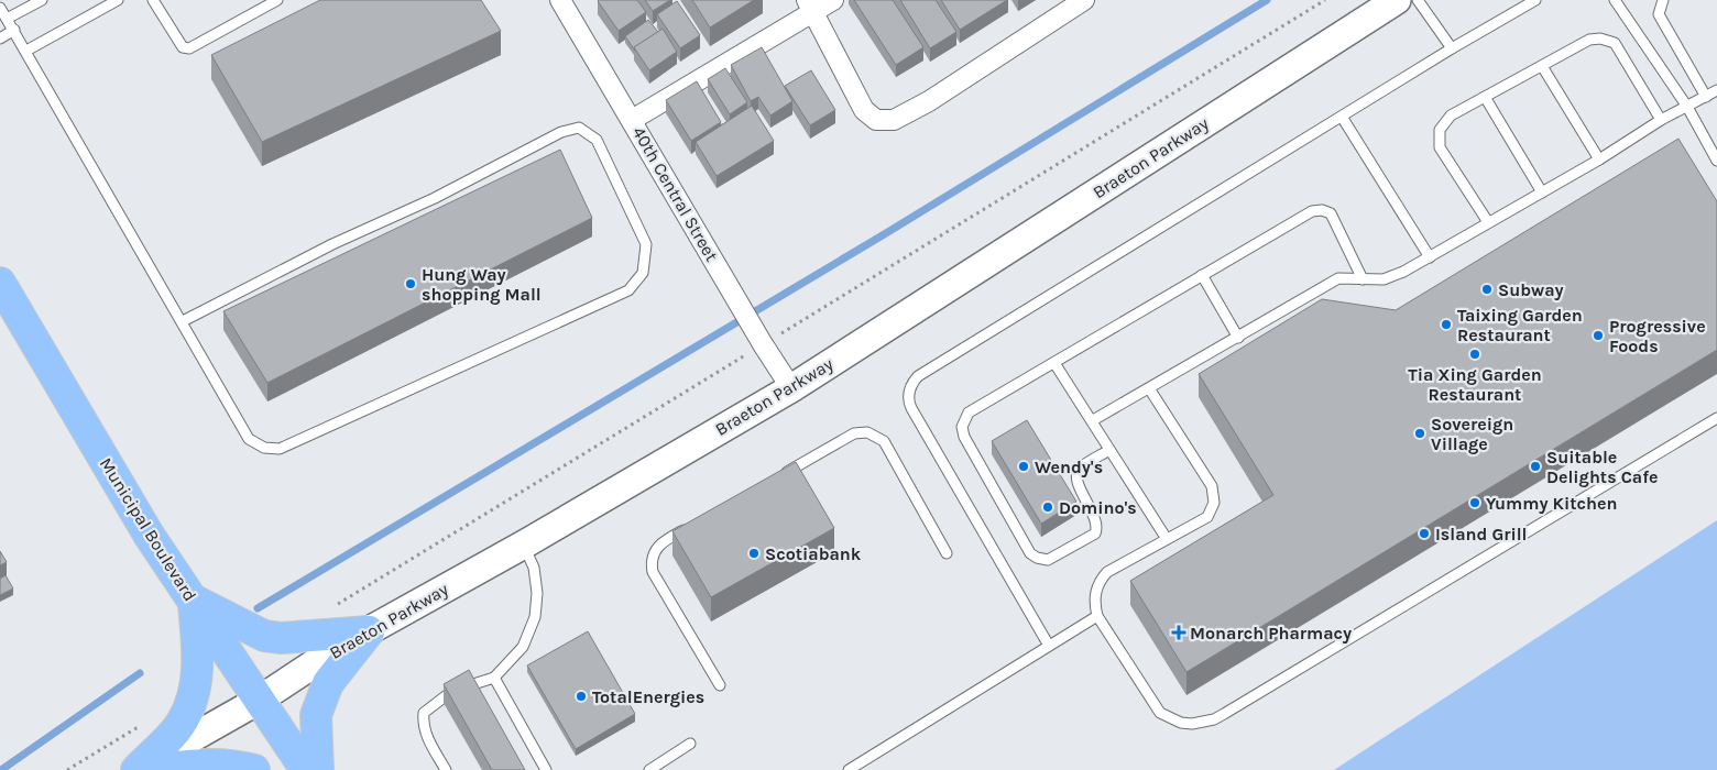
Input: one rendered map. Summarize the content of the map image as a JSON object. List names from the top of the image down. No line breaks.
{"streets":{"main road":["Braeton Parkway","Municipal Boulevard"],"street":["40th Central Street"]},"crossings":[["Braeton Parkway","40th Central Street"],["Braeton Parkway","Municipal Boulevard"]],"places":{"other":["Hung Way shopping Mall","Subway","Taixing Garden Restaurant","Progressive Foods","Tia Xing Garden Restaurant","Sovereign Village","Wendy's","Suitable Delights Cafe","Yummy Kitchen","Domino's","Island Grill","Scotiabank","TotalEnergies"],"health":["Monarch Pharmacy"]}}
